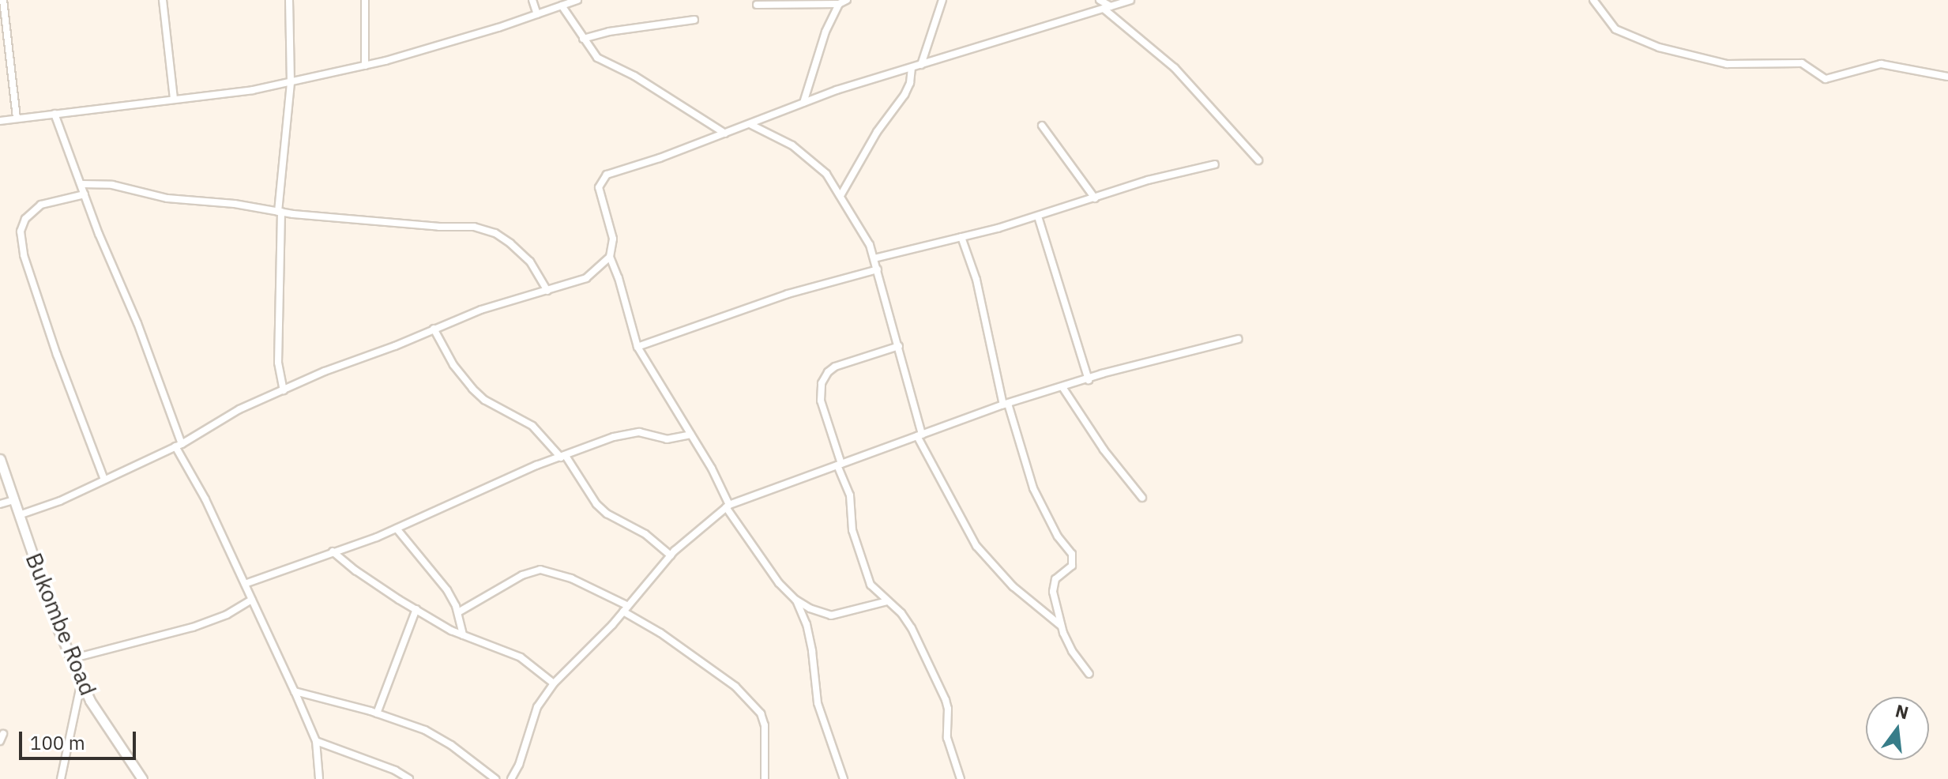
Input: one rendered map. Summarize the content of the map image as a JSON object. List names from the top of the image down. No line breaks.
{"streets":{"main road":["Bukombe Road"]},"scale_bar":"100 m","north":"top"}
